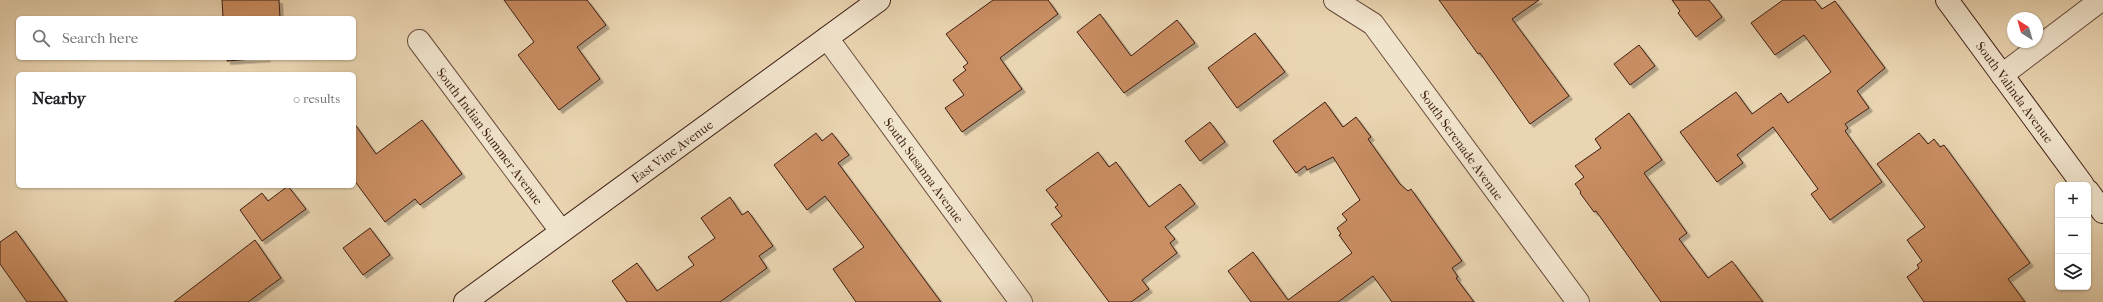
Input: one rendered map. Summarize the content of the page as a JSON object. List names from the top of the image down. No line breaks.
{"streets":{"street":["South Valinda Avenue","South Indian Summer Avenue","South Serenade Avenue","East Vine Avenue","South Susanna Avenue"]},"crossings":[["South Indian Summer Avenue","East Vine Avenue"],["East Vine Avenue","South Susanna Avenue"]],"north":"top left","page":{"search":"Search here","heading":["Nearby","0 results"],"map_buttons":["+","−"]}}
